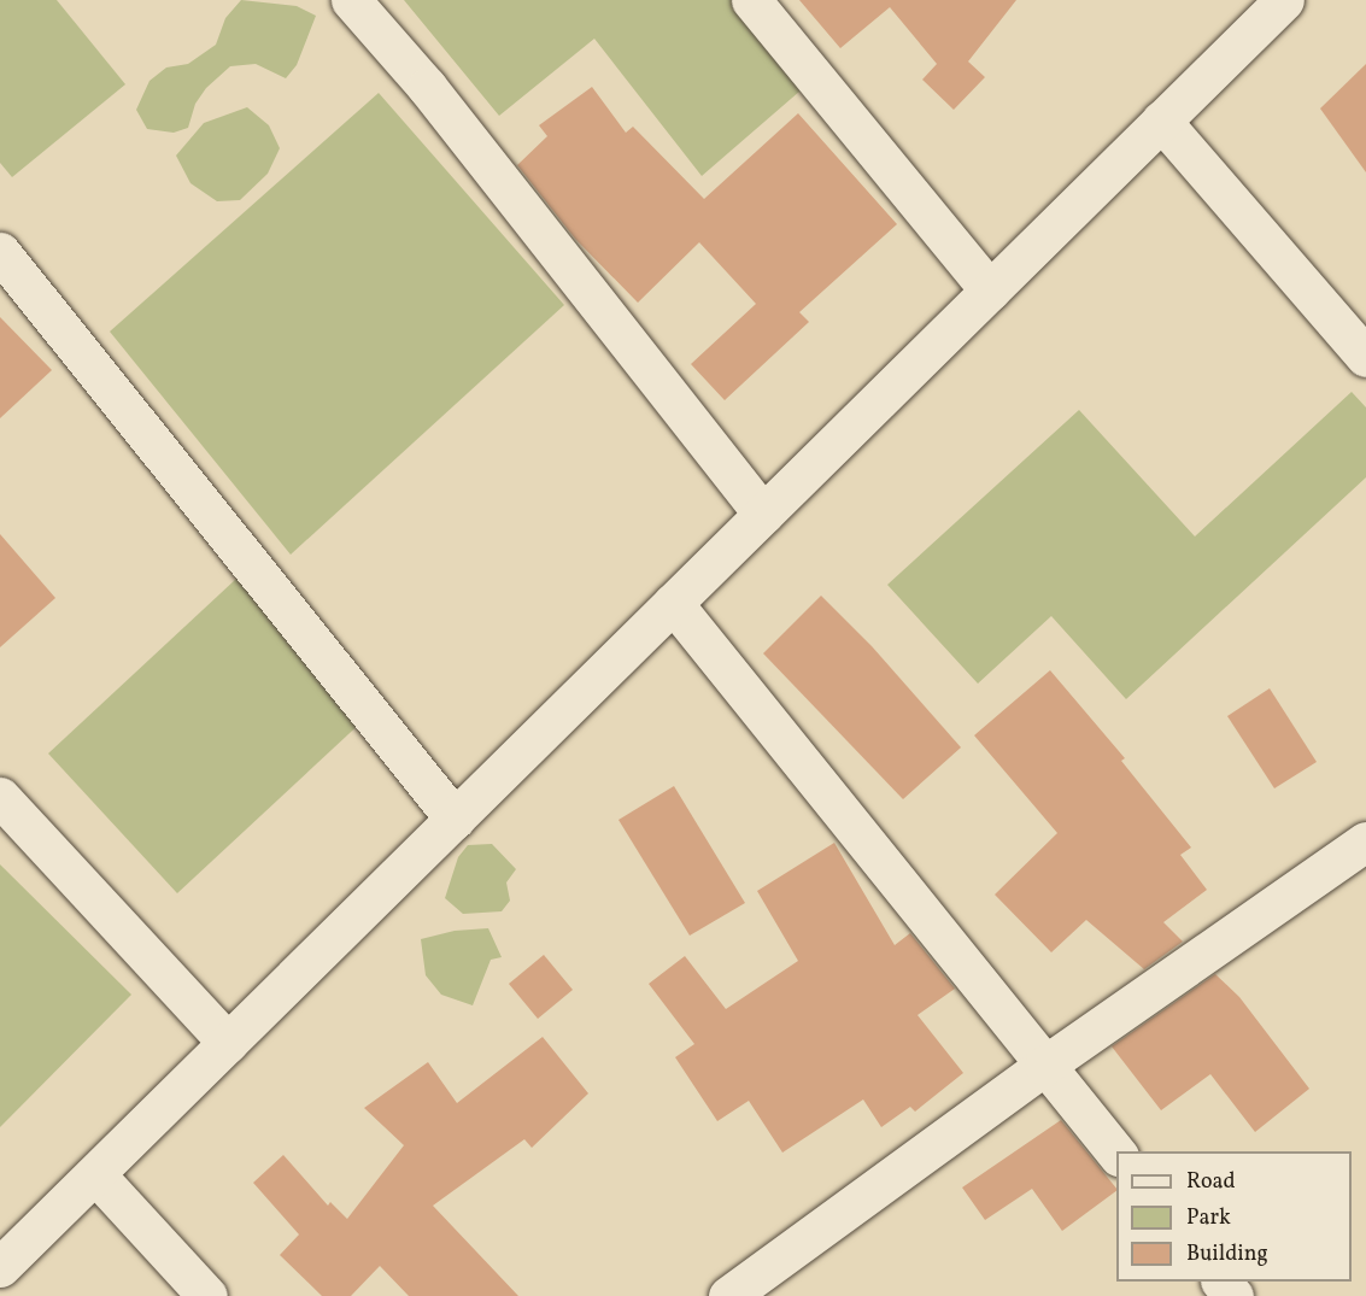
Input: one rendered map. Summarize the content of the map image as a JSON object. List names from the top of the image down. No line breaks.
{"legend":["Road","Park","Building"]}
